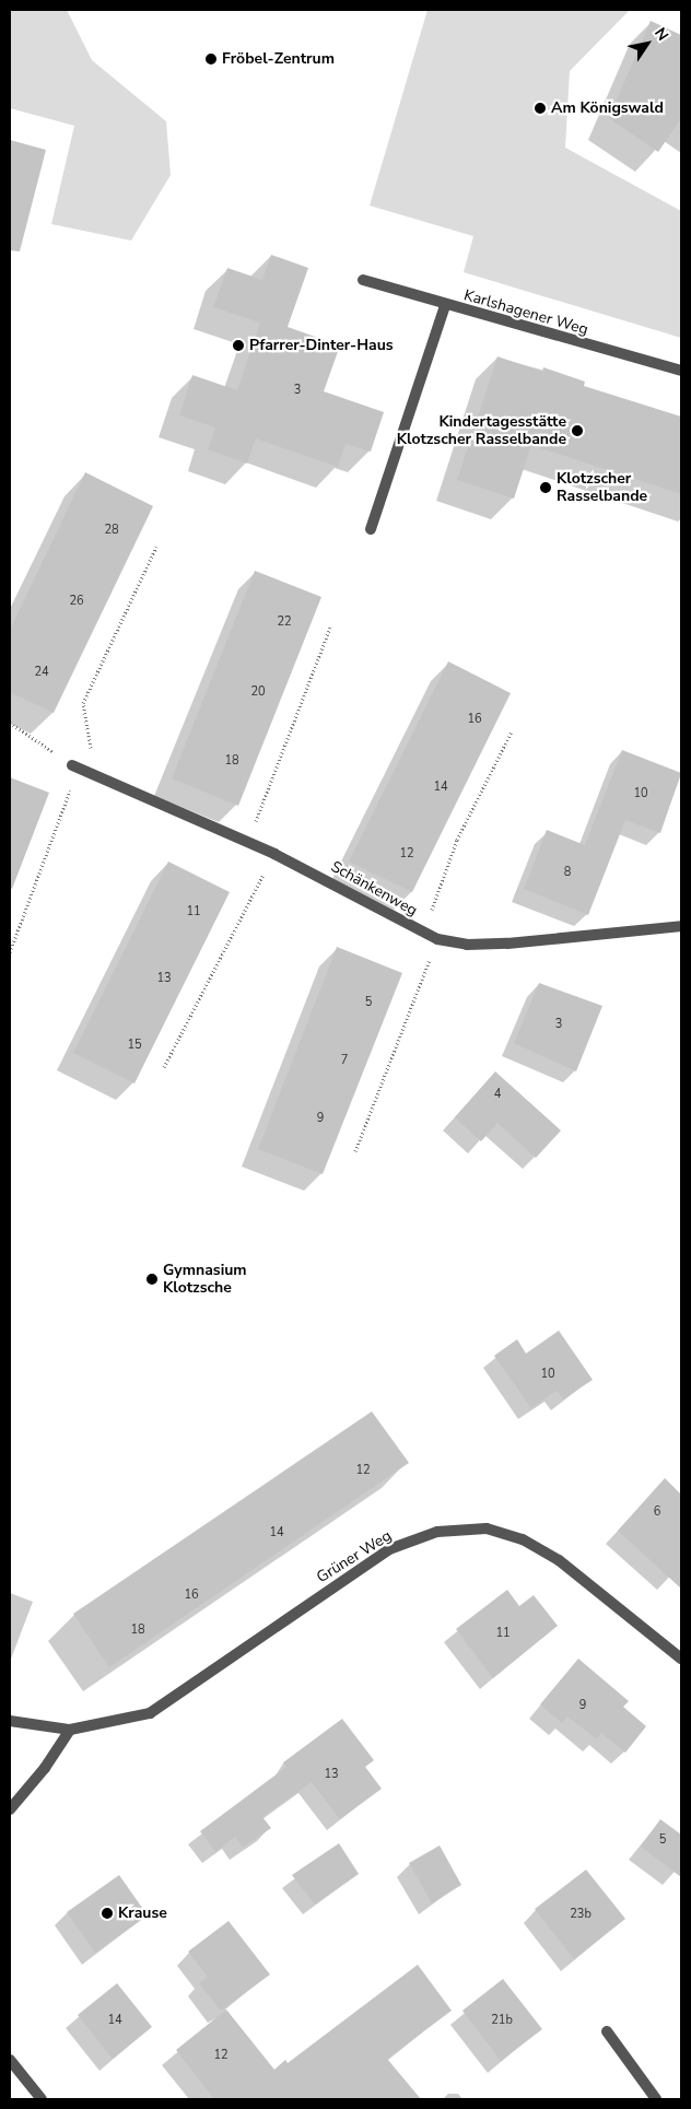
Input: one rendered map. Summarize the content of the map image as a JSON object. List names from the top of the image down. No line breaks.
{"streets":{"street":["Karlshagener Weg","Schänkenweg","Grüner Weg"]},"places":["Fröbel-Zentrum","Am Königswald","Pfarrer-Dinter-Haus","Kindertagesstätte Klotzscher Rasselbande","Klotzscher Rasselbande","Gymnasium Klotzsche","Krause"],"house_numbers":["3","28","26","22","24","20","16","18","14","10","12","8","11","13","5","3","15","7","4","9","10","12","6","14","16","18","11","9","13","5","23b","14","21b","12"],"north":"top right"}
